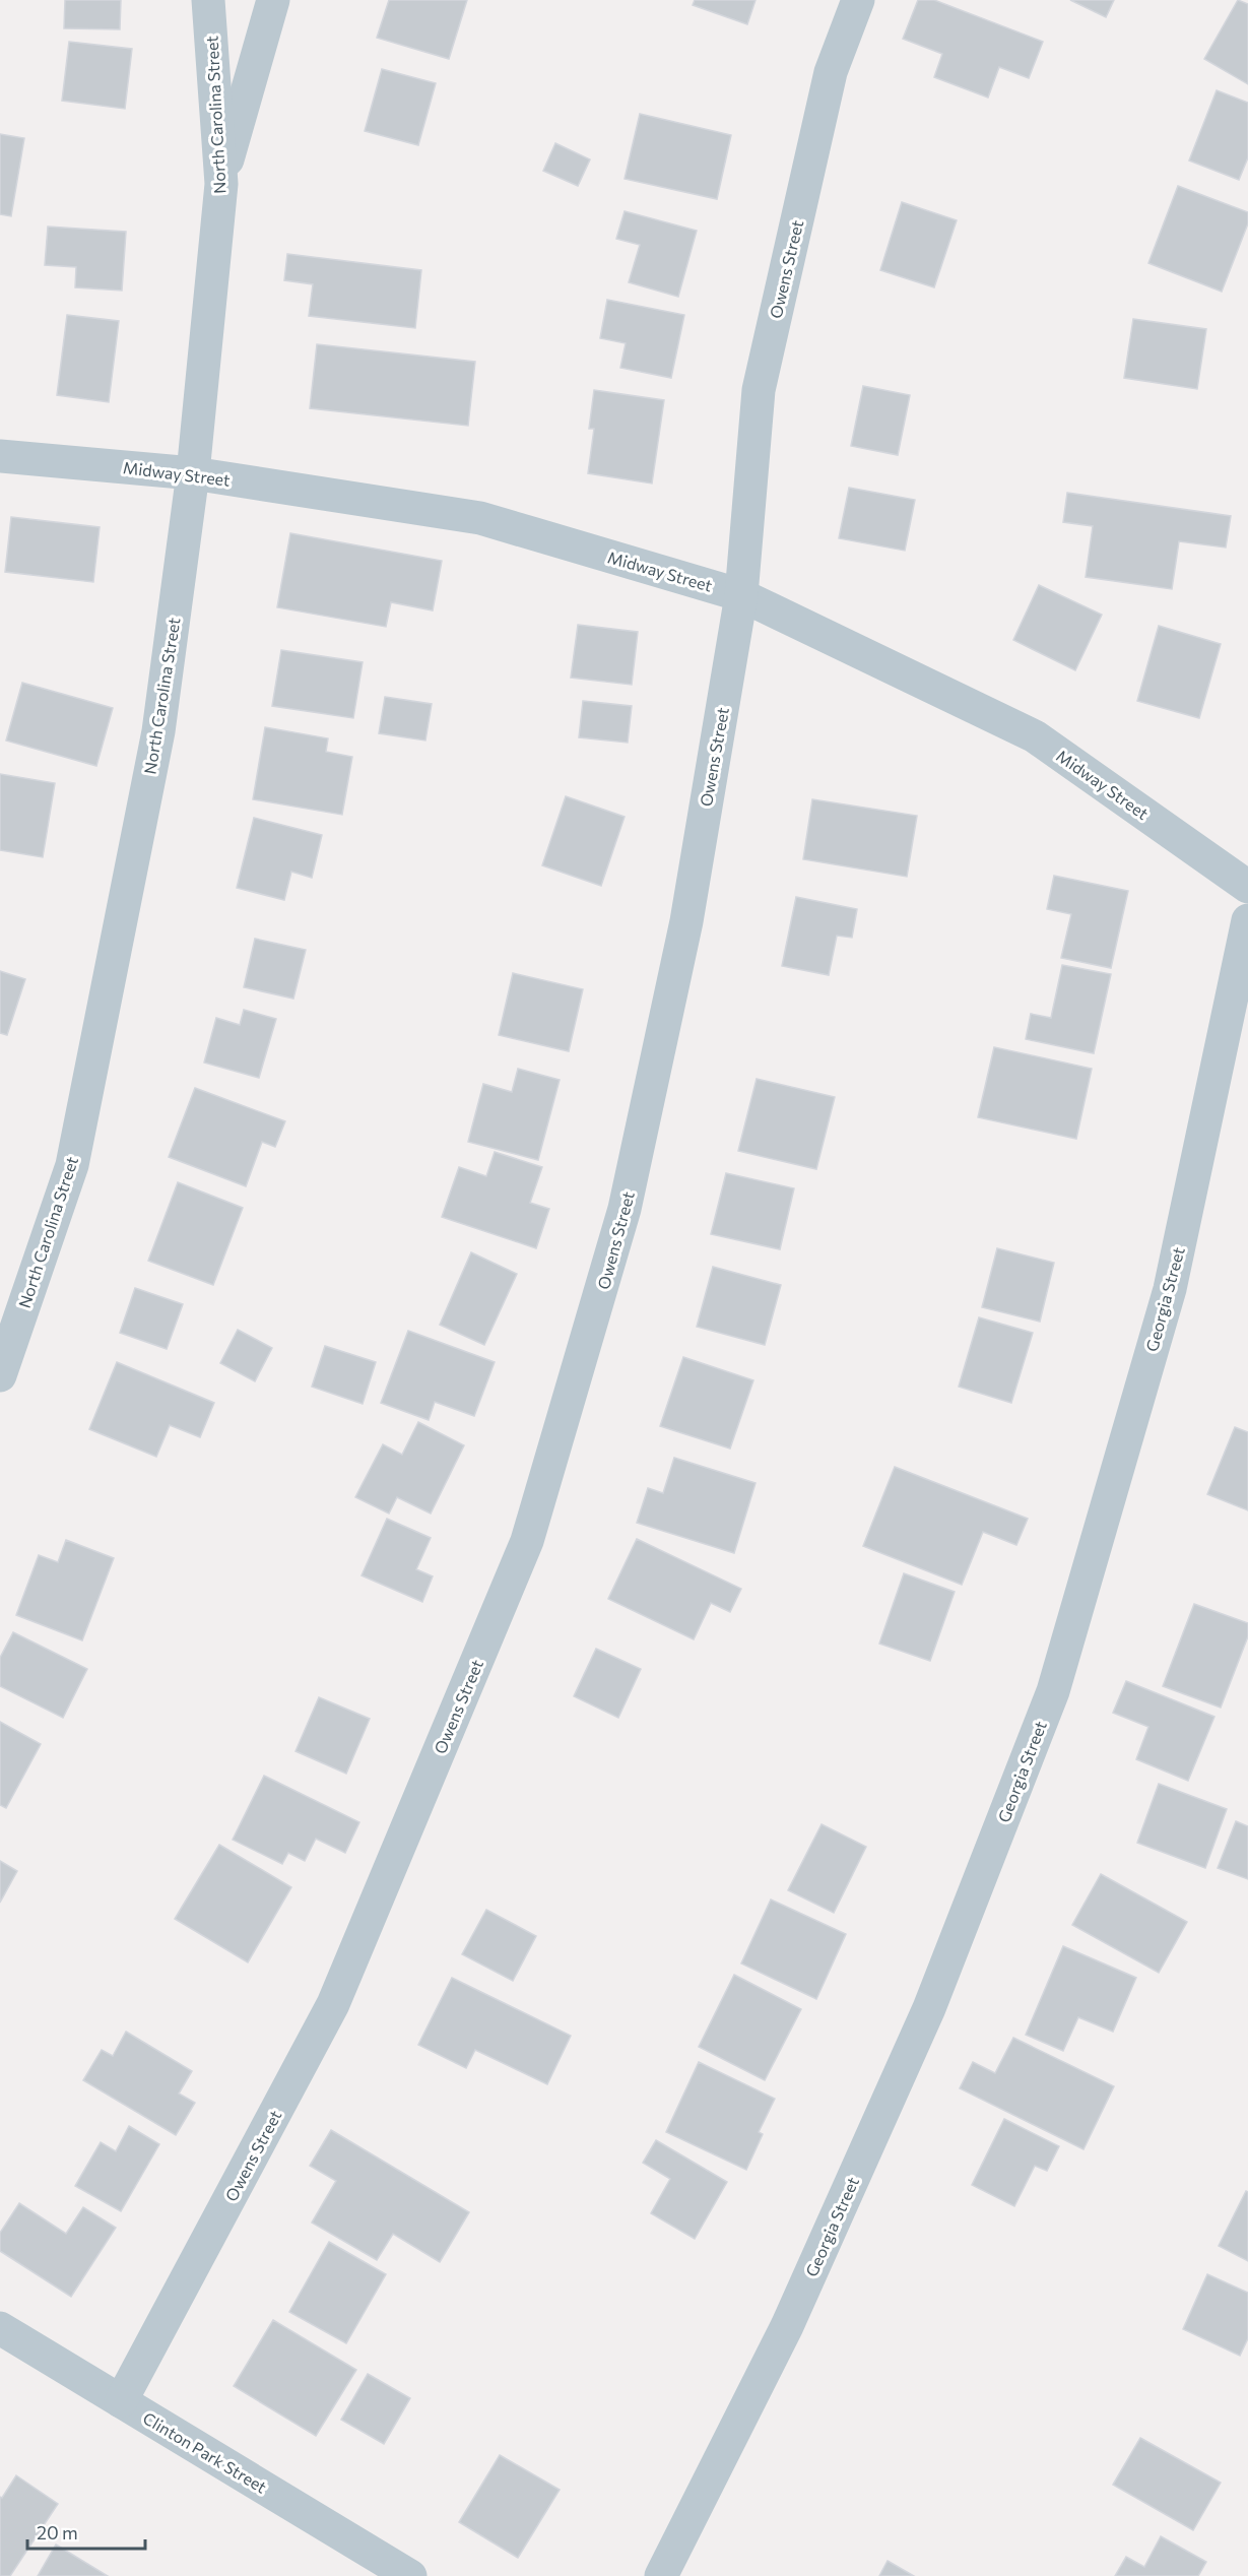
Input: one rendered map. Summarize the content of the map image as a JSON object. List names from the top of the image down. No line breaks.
{"streets":{"street":["North Carolina Street","Owens Street","Midway Street","Georgia Street","Clinton Park Street"]},"crossings":[["North Carolina Street","Midway Street"],["Owens Street","Midway Street"],["Owens Street","Clinton Park Street"]],"scale_bar":"20 m"}
